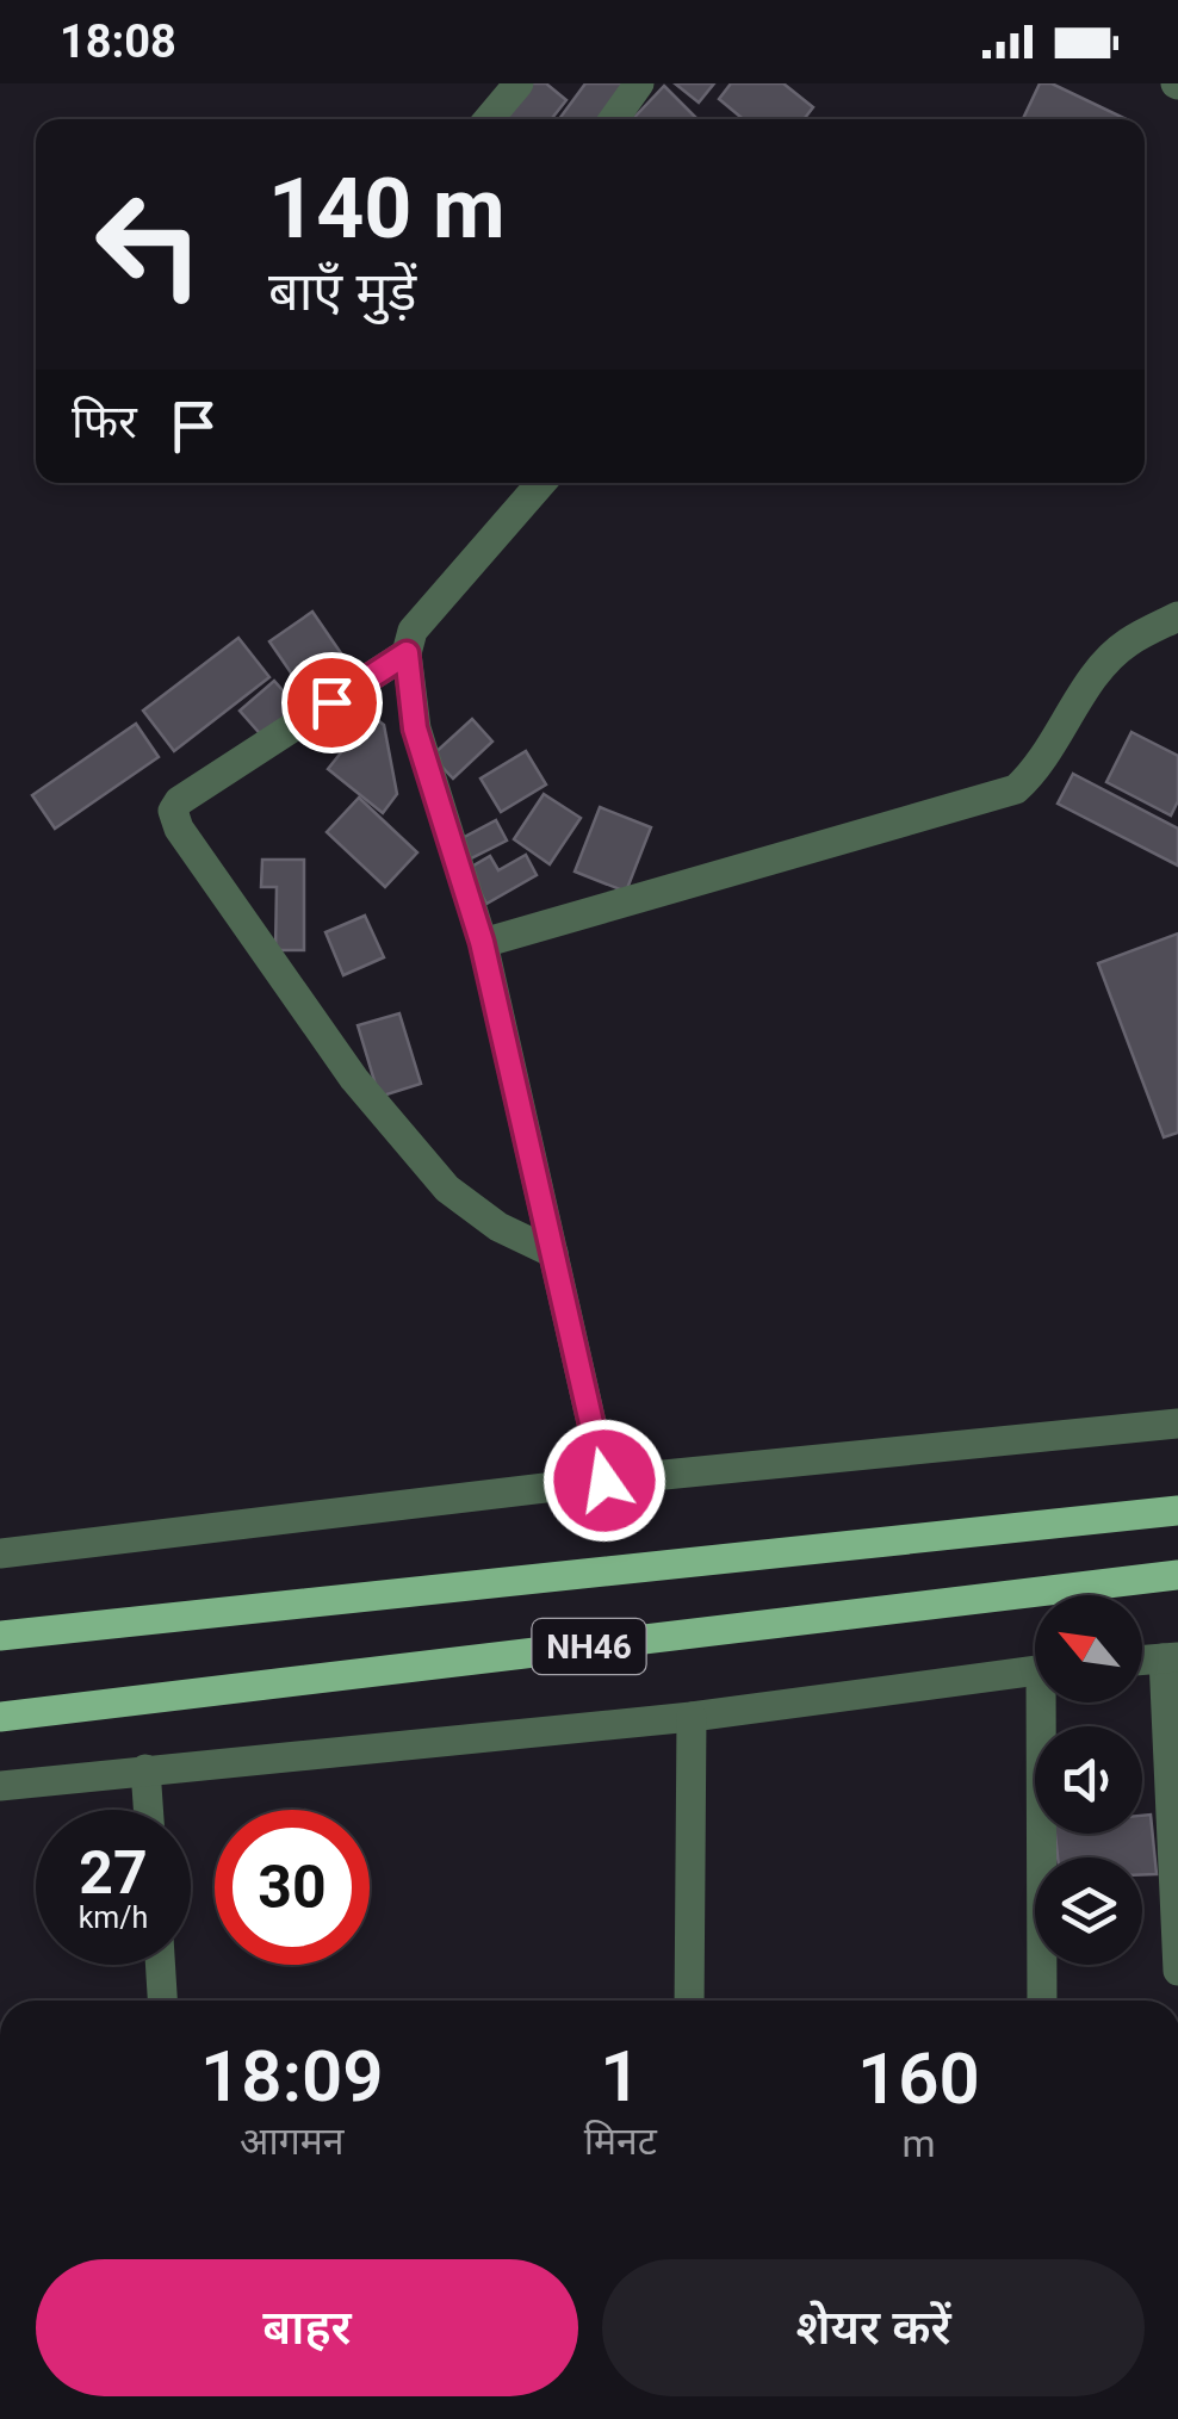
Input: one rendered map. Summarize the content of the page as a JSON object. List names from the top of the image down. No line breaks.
{"streets":{"main road":["NH46"]},"north":"top left","page":{"status":"18:08","turn":["140 m","बाएँ मुड़ें"],"then":"फिर","speed":"27 km/h","limit":"30","eta":["18:09","आगमन","1","मिनट","160","m"],"buttons":["बाहर","शेयर करें"]}}
